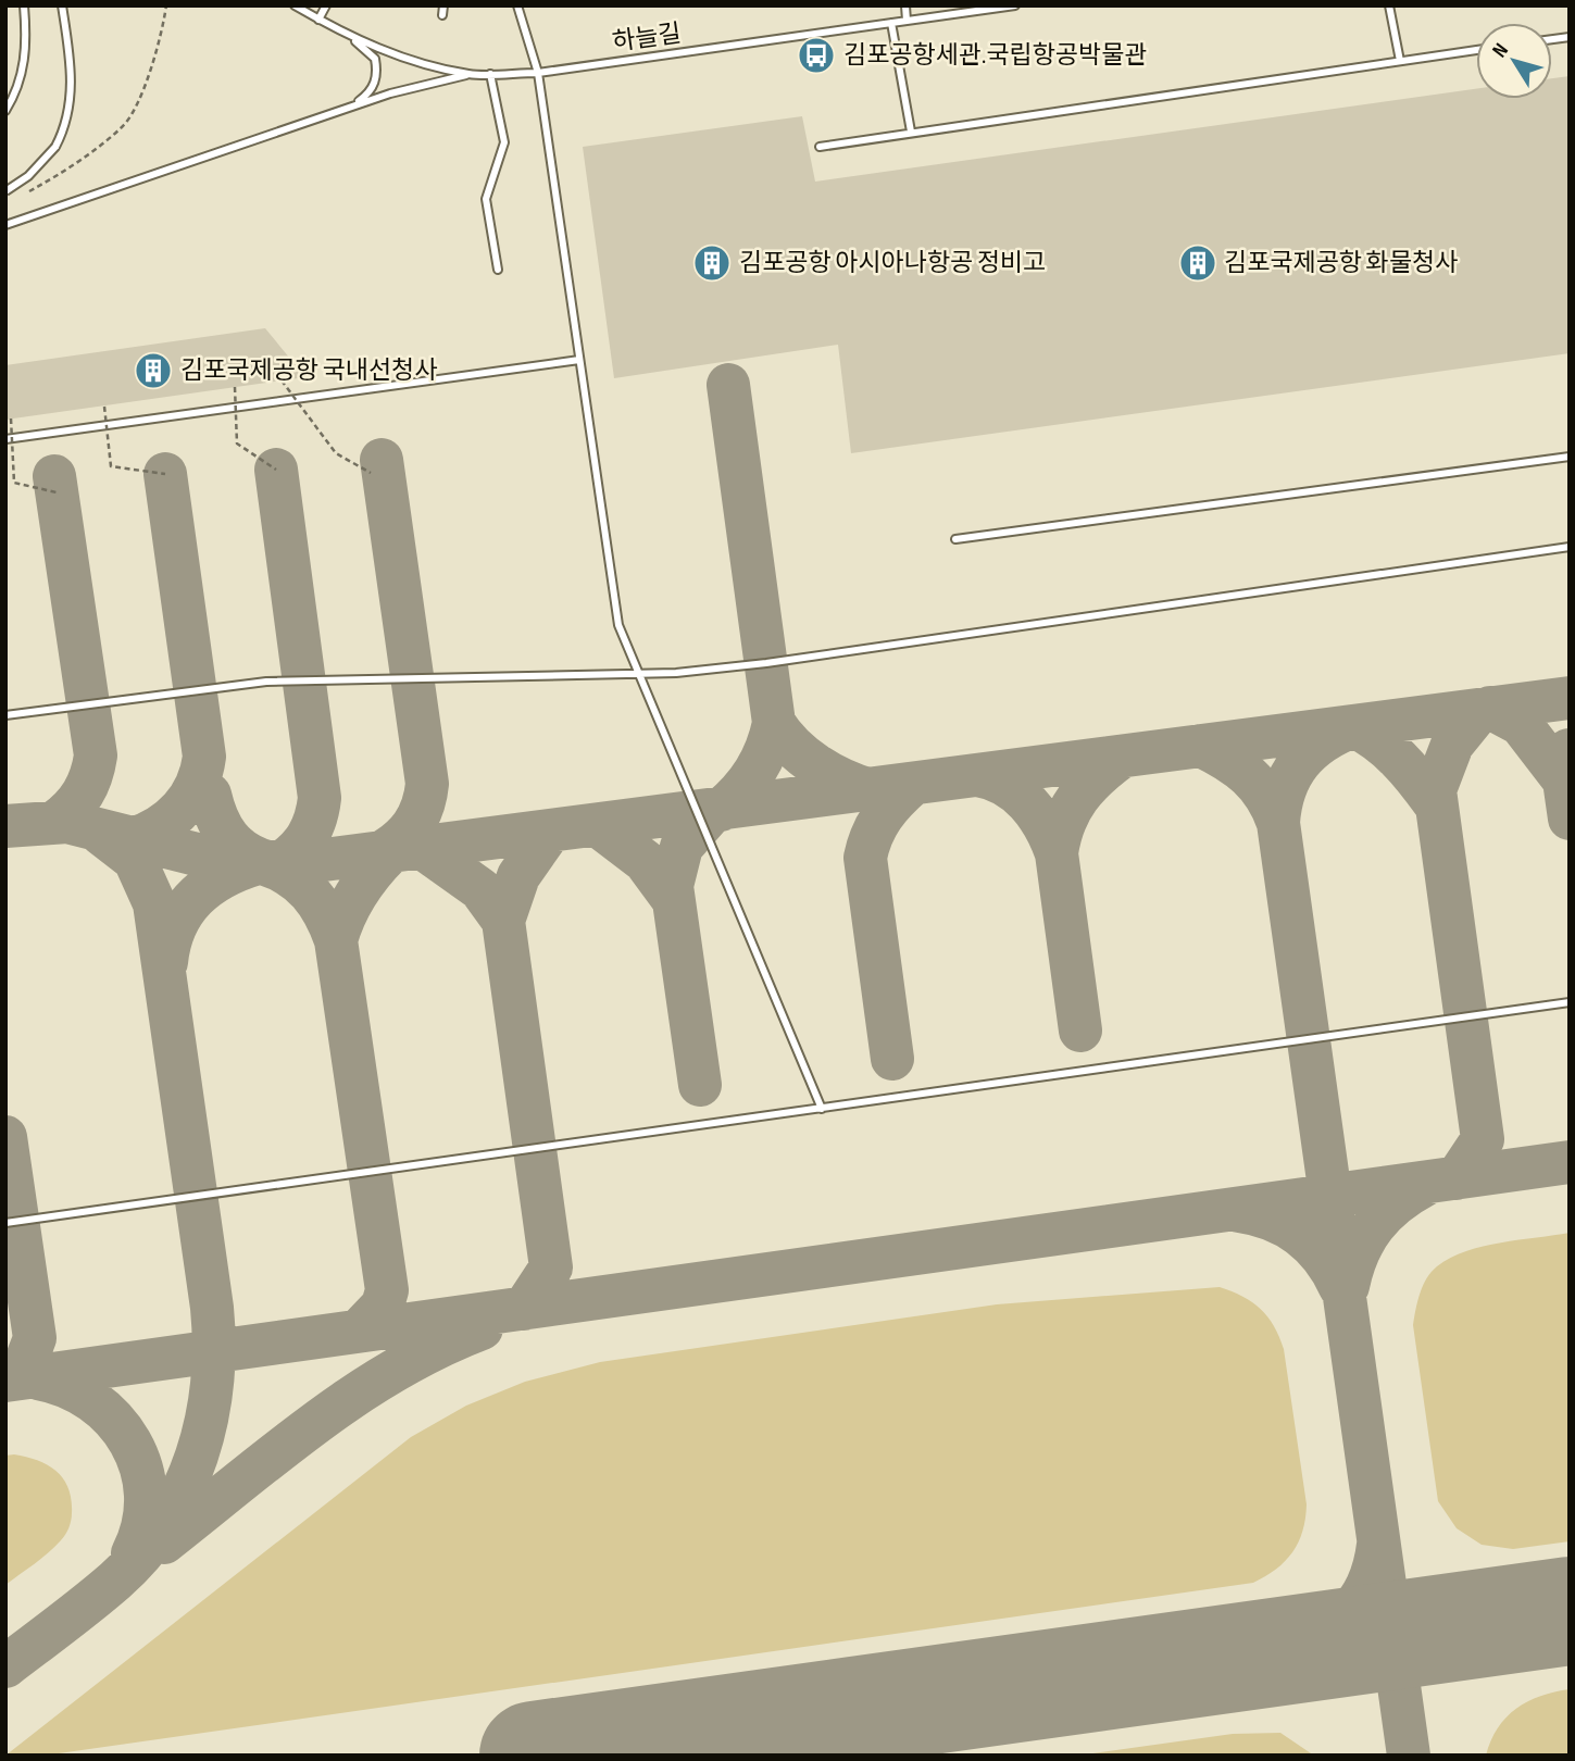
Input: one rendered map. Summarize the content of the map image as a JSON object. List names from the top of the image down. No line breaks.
{"streets":{"lane":["하늘길"]},"places":{"bus stop":["김포공항세관.국립항공박물관"],"building":["김포공항 아시아나항공 정비고","김포국제공항 화물청사","김포국제공항 국내선청사"]},"north":"top left"}
